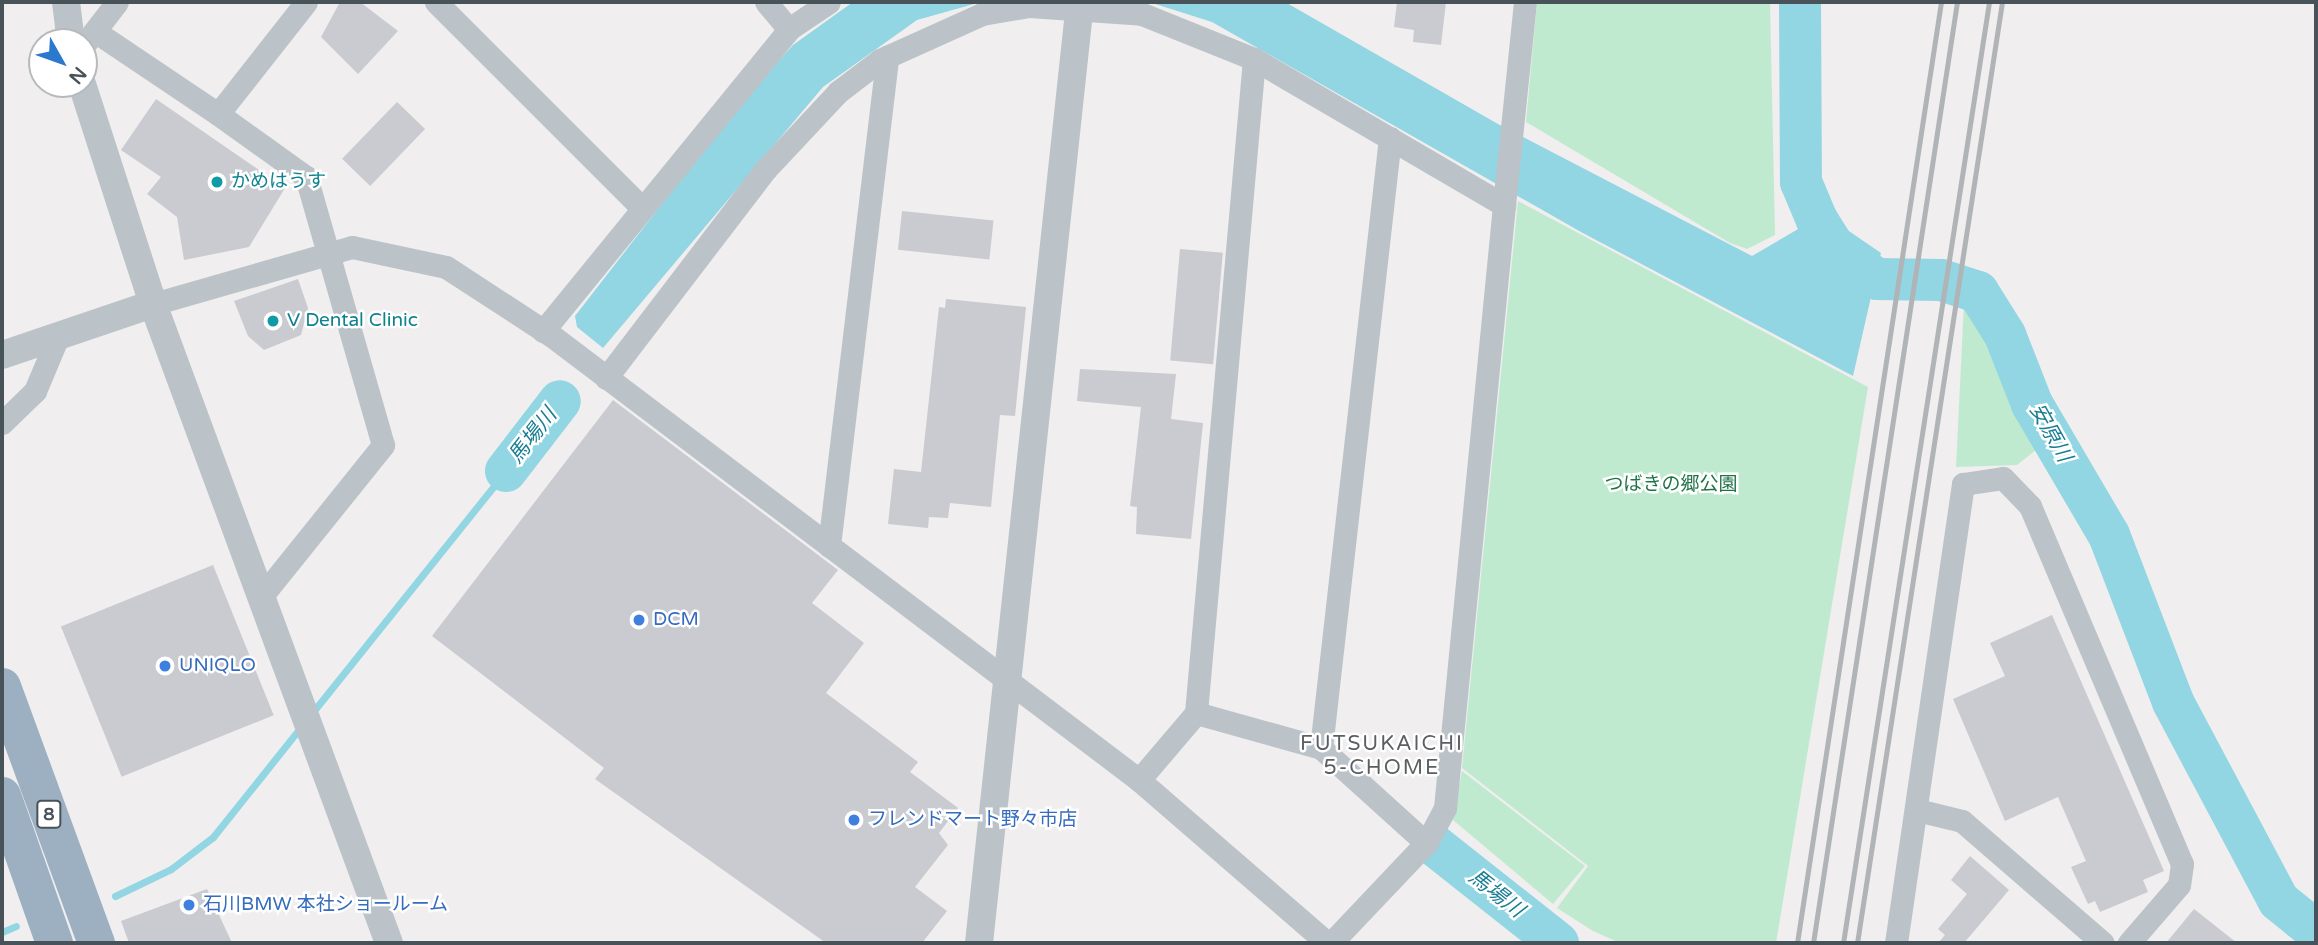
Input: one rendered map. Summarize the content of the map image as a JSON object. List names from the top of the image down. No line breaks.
{"streets":{"highway":["8"]},"districts":["FUTSUKAICHI 5-CHOME"],"water":["安原川","馬場川"],"parks":["つばきの郷公園"],"places":["かめはうす","V Dental Clinic","DCM","UNIQLO","フレンドマート野々市店","石川BMW 本社ショールーム"],"north":"bottom right"}
